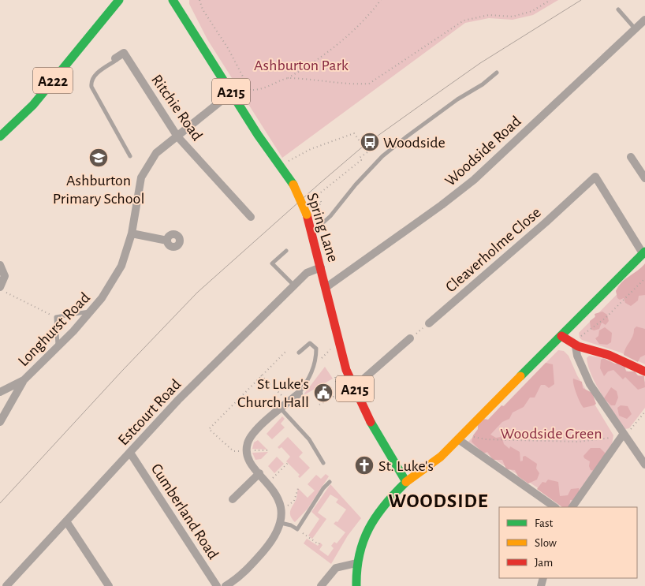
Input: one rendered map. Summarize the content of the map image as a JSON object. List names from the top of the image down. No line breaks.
{"streets":{"main road":["A222","A215","Spring Lane"],"street":["Ritchie Road","Woodside Road","Cleaverholme Close","Longhurst Road","Estcourt Road","Cumberland Road"]},"crossings":[["Ritchie Road","Longhurst Road"],["Woodside Road","Spring Lane"],["Spring Lane","Longhurst Road"],["Spring Lane","Estcourt Road"],["Estcourt Road","Cumberland Road"]],"districts":["WOODSIDE"],"parks":["Ashburton Park","Woodside Green"],"places":{"bus stop":["Woodside"],"school or university":["Ashburton Primary School"],"public building":["St Luke's Church Hall"],"church":["St. Luke's"]},"legend":["Fast","Slow","Jam"]}
